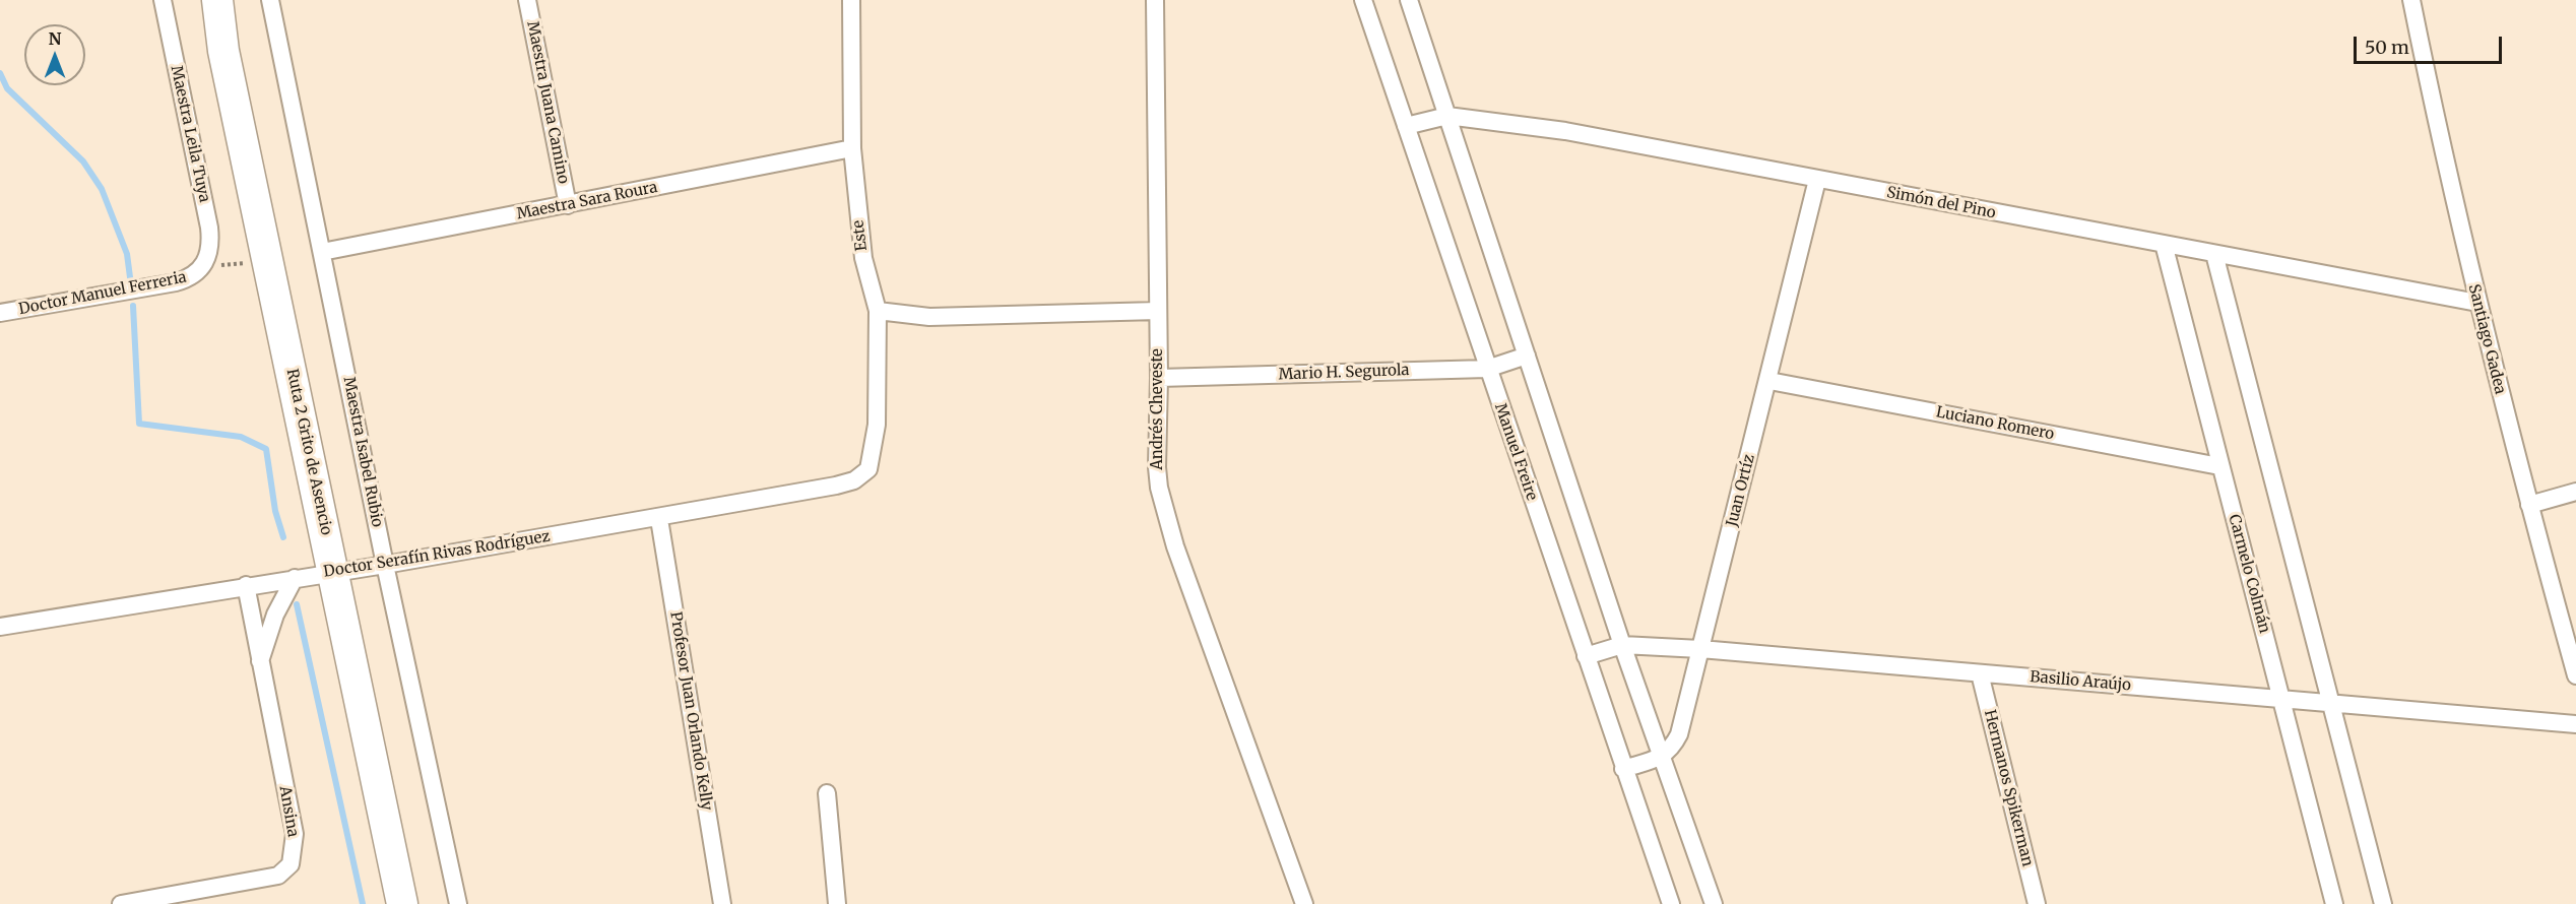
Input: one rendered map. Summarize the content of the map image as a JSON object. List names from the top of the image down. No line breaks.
{"streets":{"highway":["Ruta 2 Grito de Asencio"],"street":["Maestra Juana Camino","Maestra Leila Tuya","Maestra Sara Roura","Simón del Pino","Este","Doctor Manuel Ferreria","Santiago Gadea","Mario H. Segurola","Andrés Cheveste","Luciano Romero","Maestra Isabel Rubio","Manuel Freire","Juan Ortíz","Doctor Serafín Rivas Rodríguez","Carmelo Colmán","Basilio Araújo","Profesor Juan Orlando Kelly","Hermanos Spikerman","Ansina"]},"crossings":[["Maestra Juana Camino","Maestra Sara Roura"],["Maestra Leila Tuya","Doctor Manuel Ferreria"],["Maestra Sara Roura","Este"],["Maestra Sara Roura","Maestra Isabel Rubio"],["Simón del Pino","Santiago Gadea"],["Simón del Pino","Manuel Freire"],["Simón del Pino","Juan Ortíz"],["Simón del Pino","Carmelo Colmán"],["Este","Doctor Serafín Rivas Rodríguez"],["Mario H. Segurola","Andrés Cheveste"],["Mario H. Segurola","Manuel Freire"],["Luciano Romero","Juan Ortíz"],["Luciano Romero","Carmelo Colmán"],["Ruta 2 Grito de Asencio","Doctor Serafín Rivas Rodríguez"],["Maestra Isabel Rubio","Doctor Serafín Rivas Rodríguez"],["Manuel Freire","Basilio Araújo"],["Juan Ortíz","Basilio Araújo"],["Doctor Serafín Rivas Rodríguez","Profesor Juan Orlando Kelly"],["Doctor Serafín Rivas Rodríguez","Ansina"],["Carmelo Colmán","Basilio Araújo"],["Basilio Araújo","Hermanos Spikerman"]],"scale_bar":"50 m","north":"top"}
